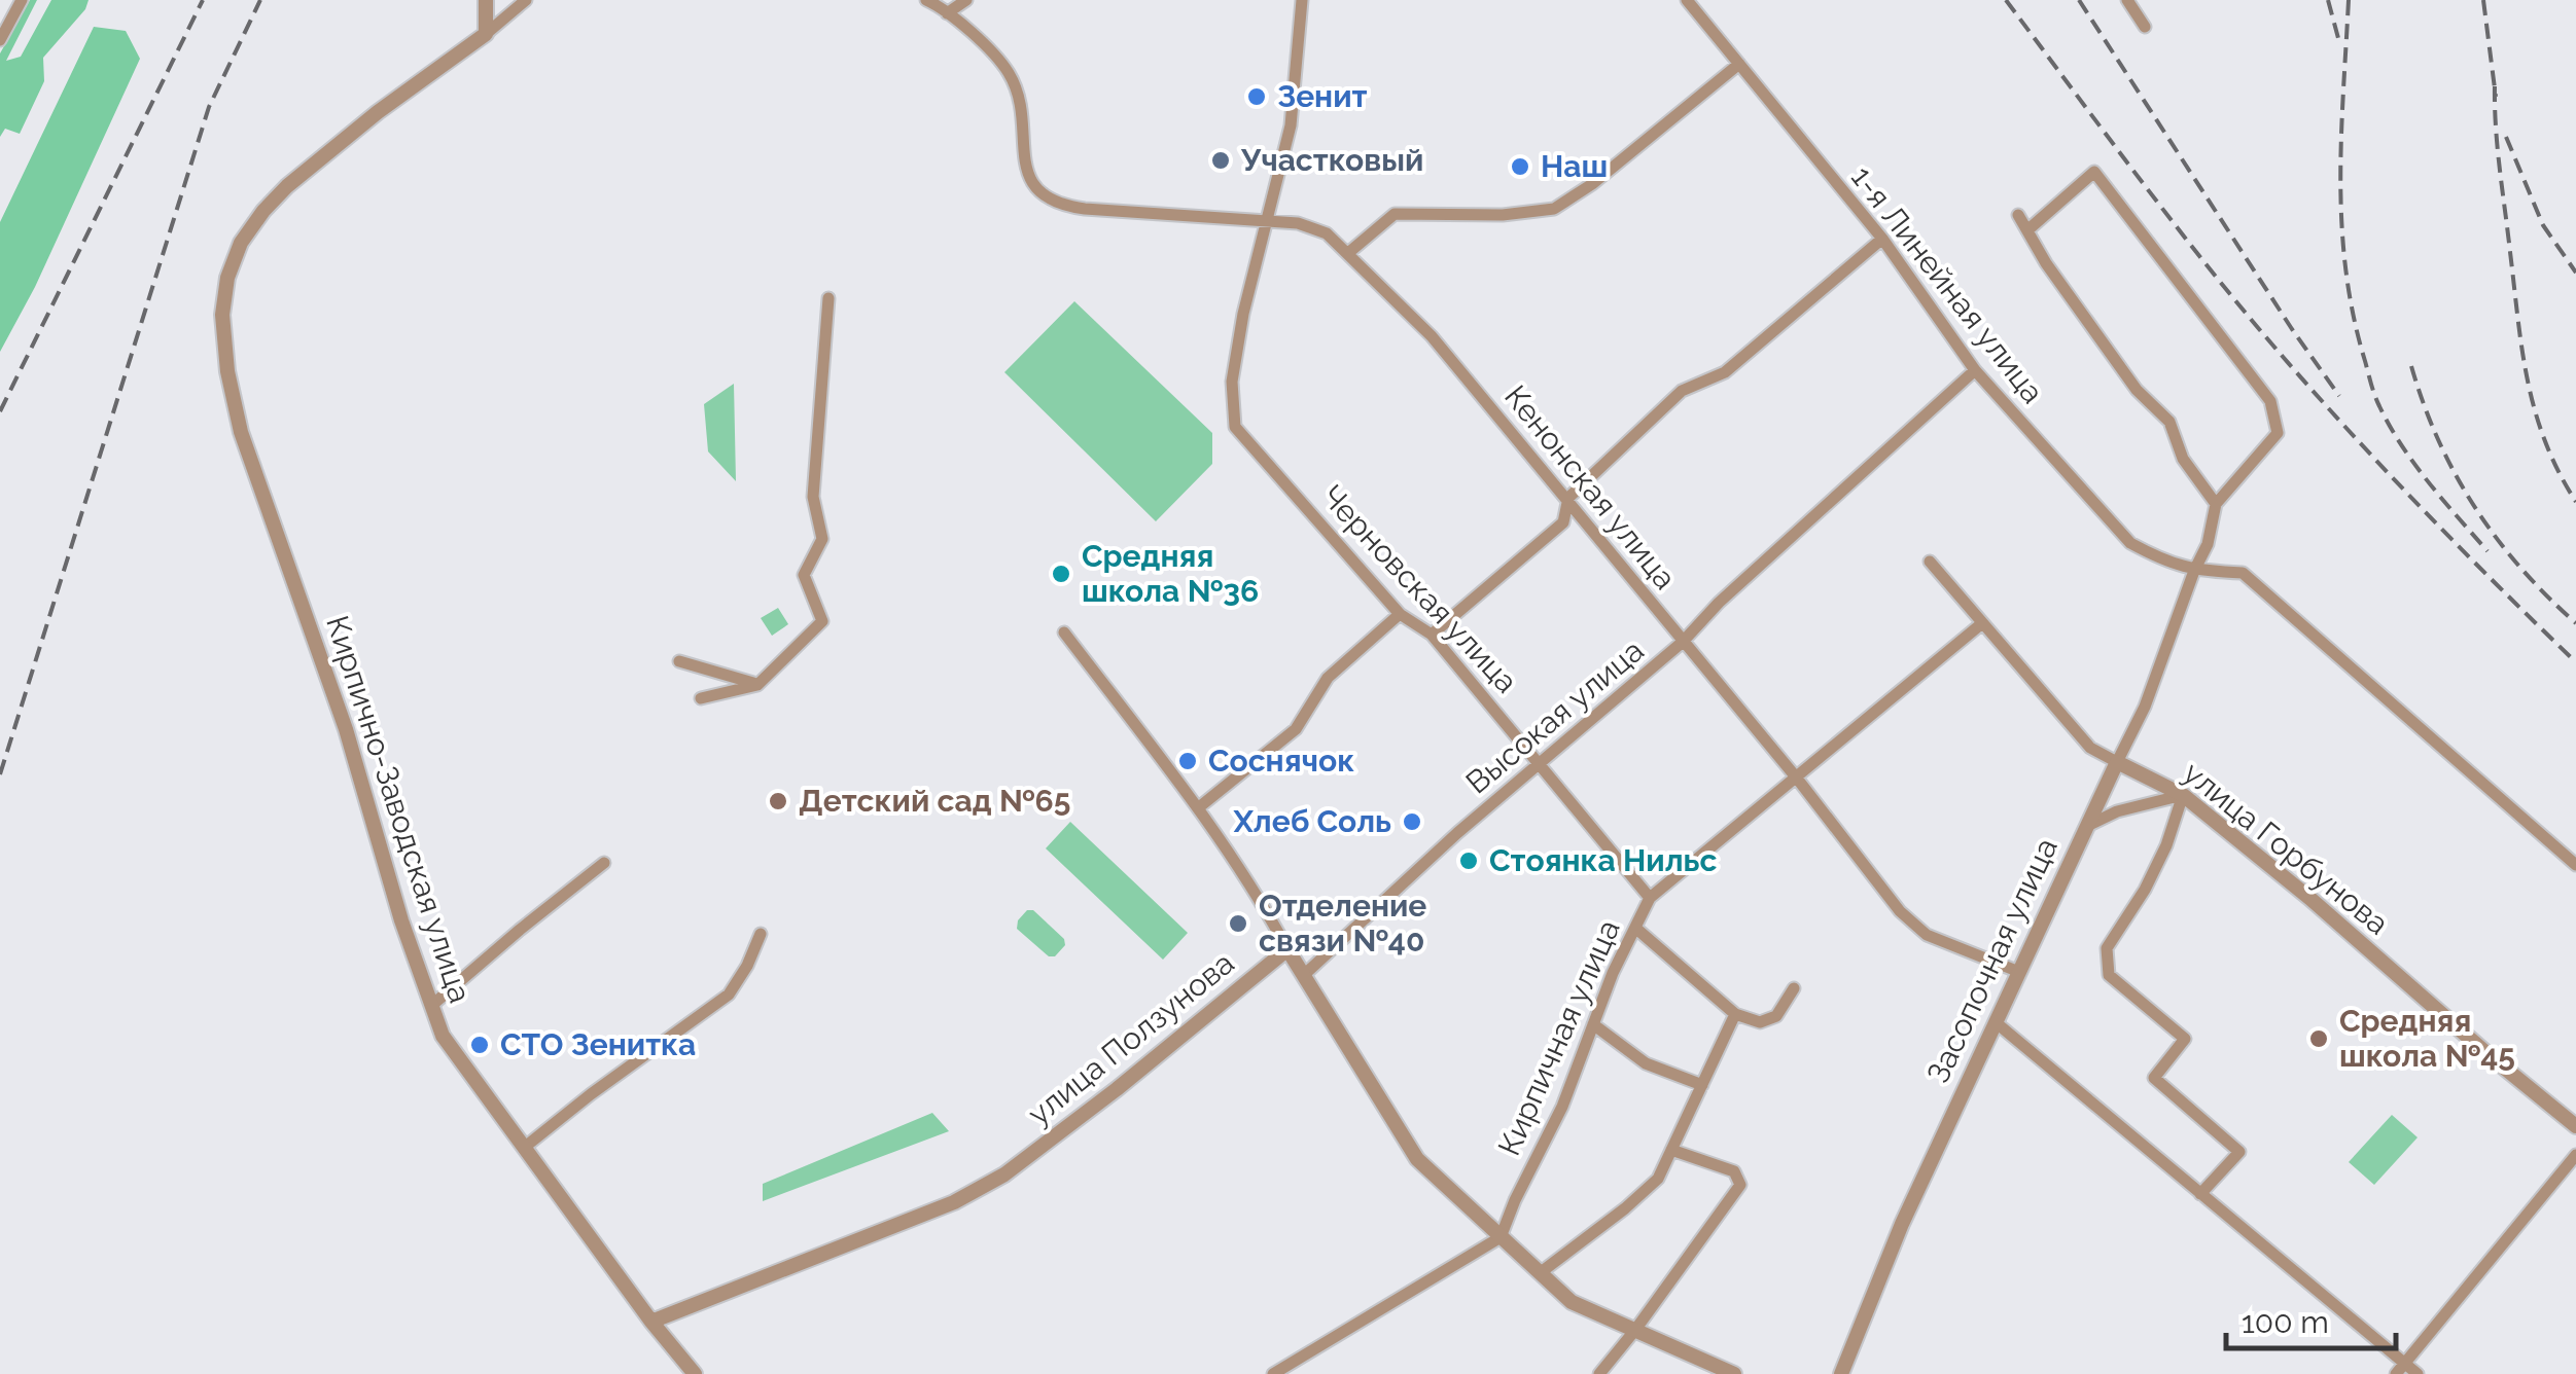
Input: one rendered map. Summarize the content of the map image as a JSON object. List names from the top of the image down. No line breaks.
{"streets":{"street":["1-я Линейная улица","Кенонская улица","Черновская улица","Высокая улица","Кирпично-Заводская улица","улица Горбунова","Засопочная улица","Кирпичная улица","улица Ползунова"]},"crossings":[["1-я Линейная улица","Высокая улица"],["1-я Линейная улица","Засопочная улица"],["Кенонская улица","Черновская улица"],["Кенонская улица","Высокая улица"],["Кенонская улица","Засопочная улица"],["Кенонская улица","Кирпичная улица"],["Черновская улица","Высокая улица"],["Черновская улица","Кирпичная улица"],["Кирпично-Заводская улица","улица Ползунова"],["улица Горбунова","Засопочная улица"],["улица Горбунова","Кирпичная улица"]],"places":["Зенит","Участковый","Наш","Средняя школа №36","Соснячок","Детский сад №65","Хлеб Соль","Стоянка Нильс","Отделение связи №40","Средняя школа №45","СТО Зенитка"],"scale_bar":"100 m"}
